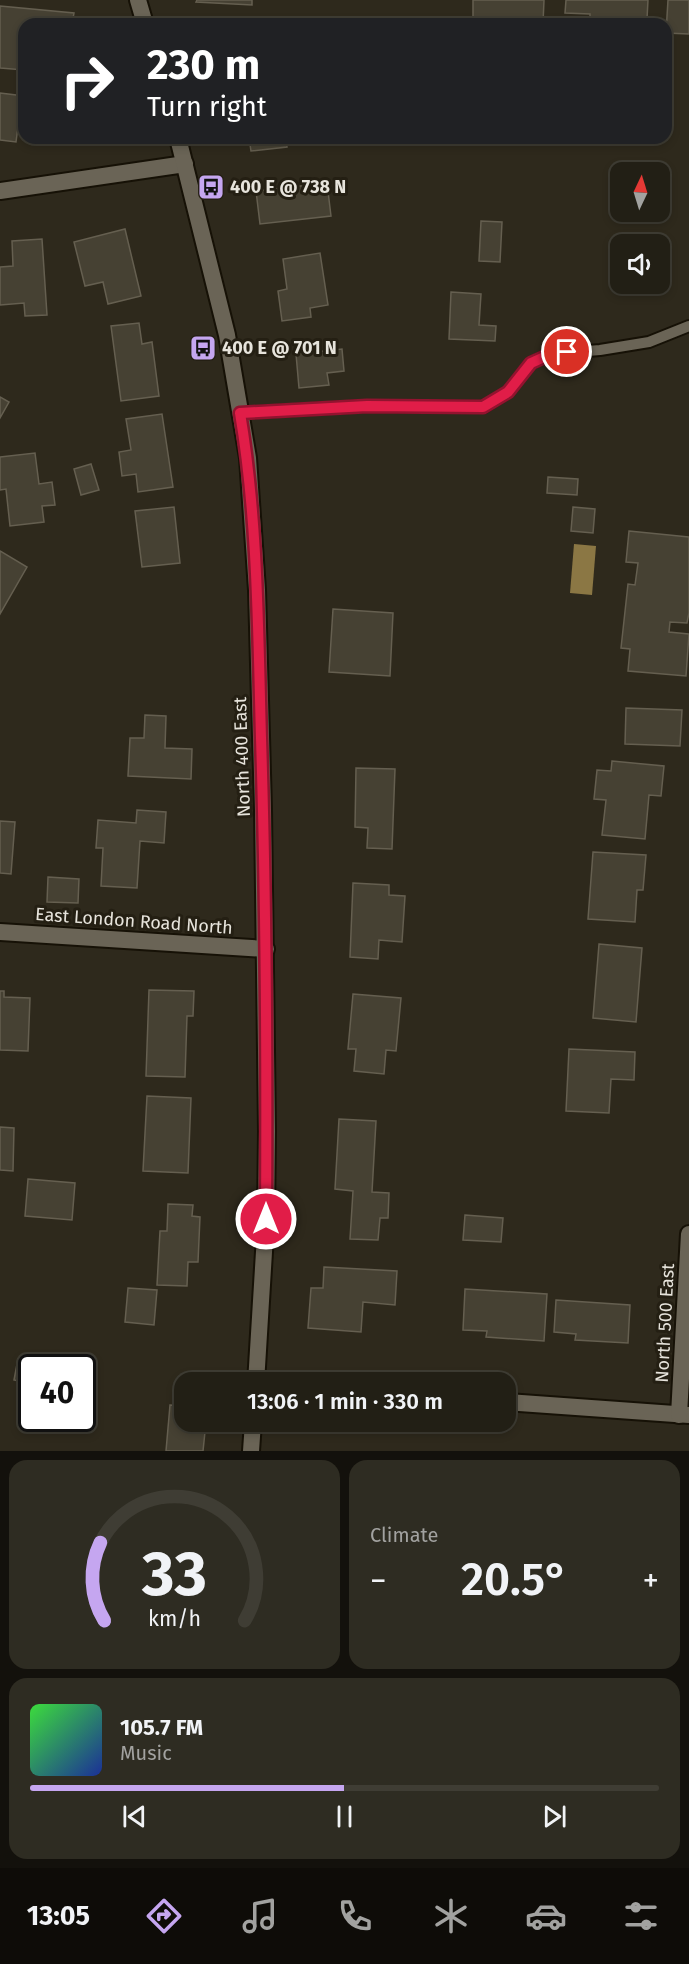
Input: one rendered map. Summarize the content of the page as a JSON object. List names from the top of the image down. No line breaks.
{"streets":{"street":["North 400 East","East London Road North","North 500 East"]},"crossings":[["North 400 East","East London Road North"]],"places":{"bus stop":["400 E @ 738 N","400 E @ 701 N"]},"north":"top","page":{"turn":["230 m","Turn right"],"limit":"40","trip":"13:06 · 1 min · 330 m","tile":"Climate","heat":["−","20.5°","+"],"song":["105.7 FM","Music"],"tabs":"13:05","gauge":["33","km/h"]}}
